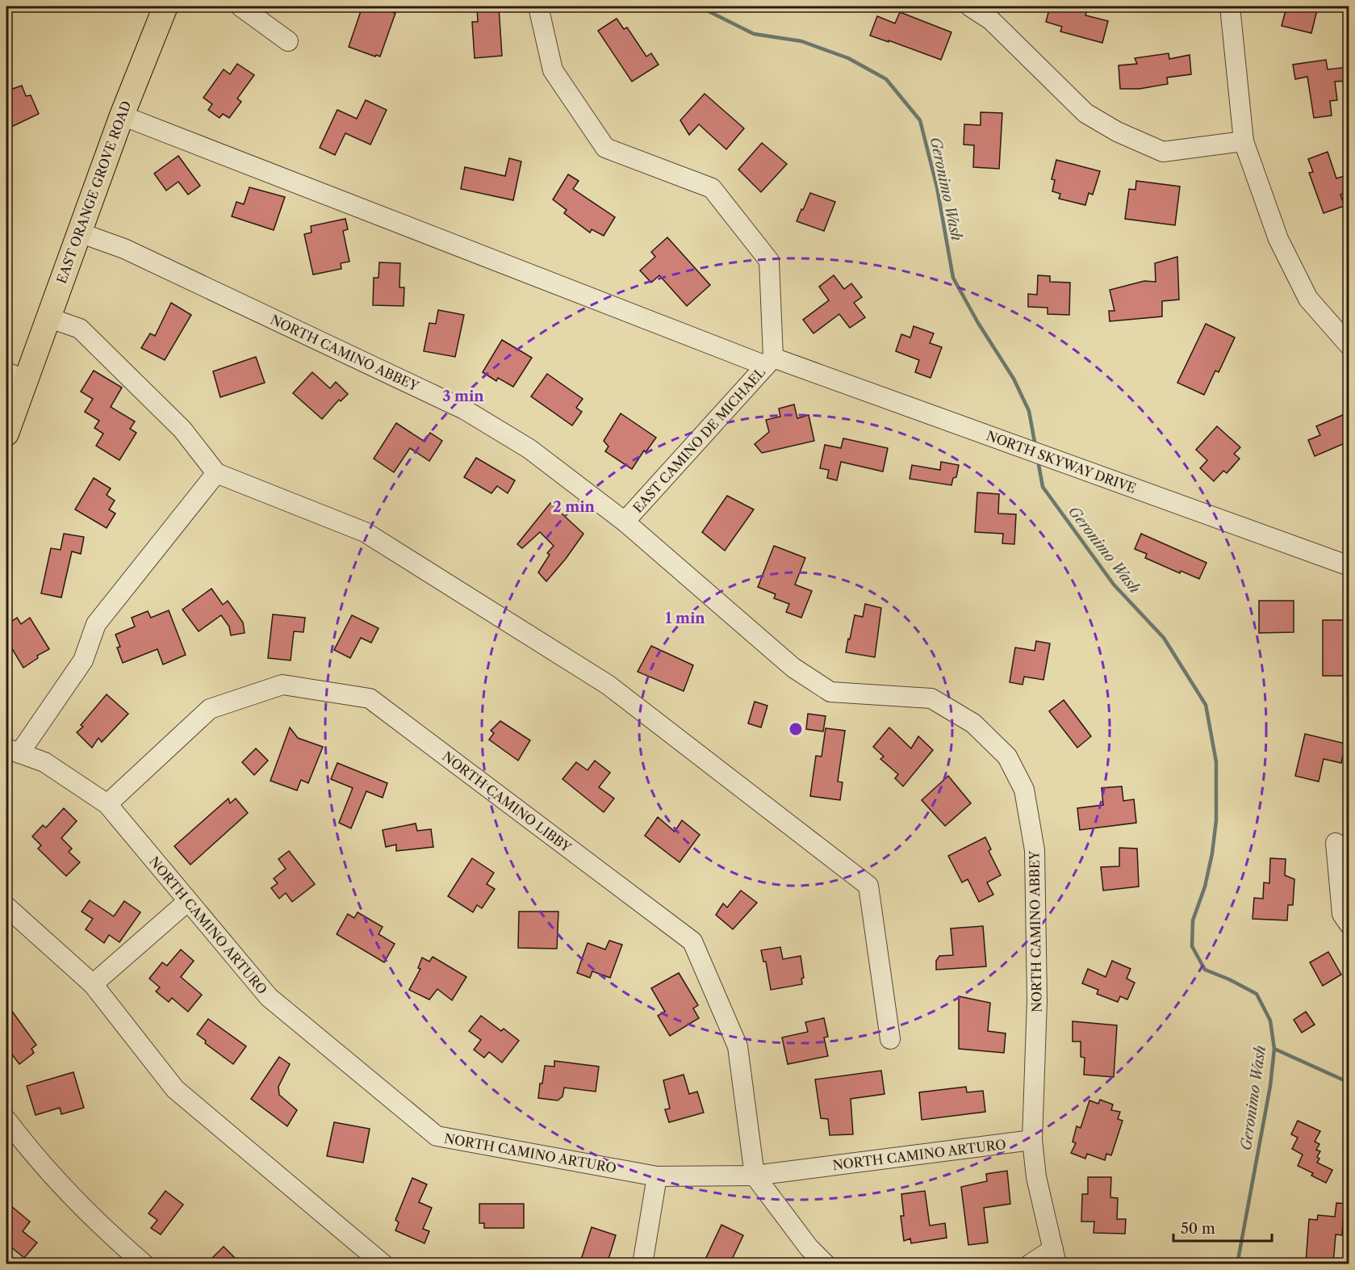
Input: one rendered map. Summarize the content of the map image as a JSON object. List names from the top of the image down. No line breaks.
{"streets":{"main road":["EAST ORANGE GROVE ROAD"],"street":["NORTH CAMINO ABBEY","EAST CAMINO DE MICHAEL","NORTH SKYWAY DRIVE","NORTH CAMINO LIBBY","NORTH CAMINO ARTURO"]},"crossings":[["EAST ORANGE GROVE ROAD","NORTH CAMINO ABBEY"],["EAST ORANGE GROVE ROAD","NORTH SKYWAY DRIVE"],["NORTH CAMINO ABBEY","EAST CAMINO DE MICHAEL"],["NORTH CAMINO ABBEY","NORTH CAMINO ARTURO"],["EAST CAMINO DE MICHAEL","NORTH SKYWAY DRIVE"],["NORTH CAMINO LIBBY","NORTH CAMINO ARTURO"]],"water":["Geronimo Wash"],"scale_bar":"50 m","rings":["3 min","2 min","1 min"]}
